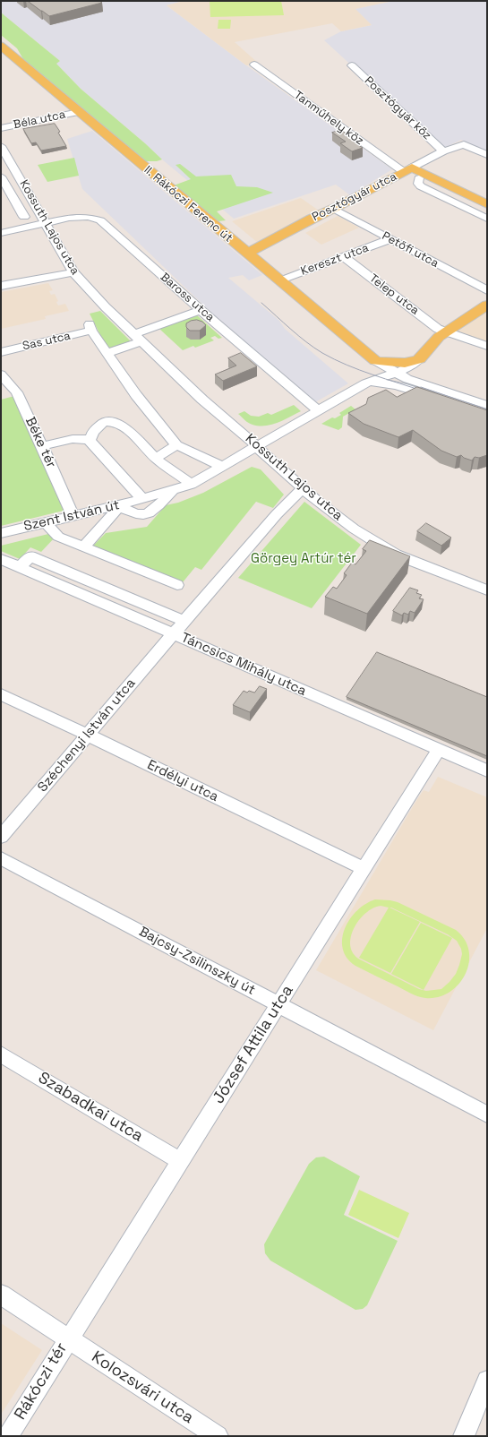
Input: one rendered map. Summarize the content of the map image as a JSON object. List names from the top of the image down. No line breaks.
{"streets":{"main road":["Posztógyár utca","II. Rákóczi Ferenc út"],"street":["Posztógyár köz","Tanműhely köz","Béla utca","Kossuth Lajos utca","Petőfi utca","Kereszt utca","Telep utca","Baross utca","Sas utca","Béke tér","Szent István út","Táncsics Mihály utca","Széchenyi István utca","Erdélyi utca","Bajcsy-Zsilinszky út","József Attila utca","Szabadkai utca","Rákóczi tér","Kolozsvári utca"]},"crossings":[["Posztógyár köz","Posztógyár utca"],["Tanműhely köz","Posztógyár utca"],["Béla utca","II. Rákóczi Ferenc út"],["Posztógyár utca","II. Rákóczi Ferenc út"],["Posztógyár utca","Petőfi utca"],["II. Rákóczi Ferenc út","Kereszt utca"],["II. Rákóczi Ferenc út","Szent István út"],["Kossuth Lajos utca","Baross utca"],["Kossuth Lajos utca","Szent István út"],["Petőfi utca","Kereszt utca"],["Kereszt utca","Telep utca"],["Baross utca","Szent István út"],["Béke tér","Szent István út"],["Táncsics Mihály utca","Széchenyi István utca"],["Táncsics Mihály utca","József Attila utca"],["Széchenyi István utca","Erdélyi utca"],["Erdélyi utca","József Attila utca"],["Bajcsy-Zsilinszky út","József Attila utca"],["József Attila utca","Szabadkai utca"],["József Attila utca","Rákóczi tér"],["József Attila utca","Kolozsvári utca"],["Rákóczi tér","Kolozsvári utca"]],"parks":["Görgey Artúr tér"]}
